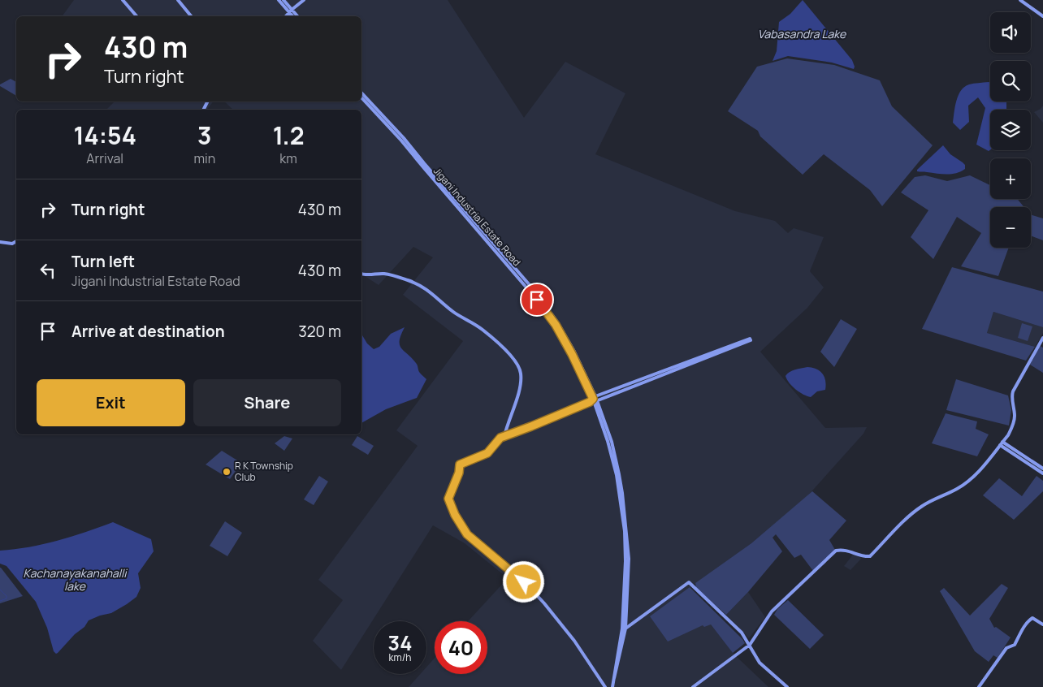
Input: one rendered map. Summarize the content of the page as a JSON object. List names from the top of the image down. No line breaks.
{"streets":{"street":["Jigani Industrial Estate Road"]},"water":["Vabasandra Lake","Kachanayakanahalli lake"],"places":["R K Township Club"],"page":{"map_buttons":["+","−"],"turn":["430 m","Turn right"],"eta":["14:54","Arrival","3","min","1.2","km"],"list":[{"name":"Turn right","value":"430 m"},{"name":"Turn left","note":"Jigani Industrial Estate Road","value":"430 m"},{"name":"Arrive at destination","value":"320 m"}],"buttons":["Exit","Share"],"speed":"34 km/h","limit":"40"}}
